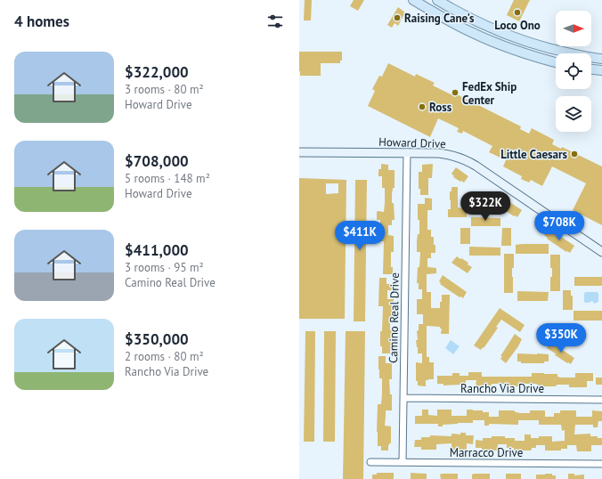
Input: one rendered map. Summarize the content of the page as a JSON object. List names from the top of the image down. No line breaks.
{"streets":{"street":["Howard Drive","Camino Real Drive","Rancho Via Drive","Marracco Drive"]},"crossings":[["Howard Drive","Camino Real Drive"],["Camino Real Drive","Rancho Via Drive"],["Camino Real Drive","Marracco Drive"]],"places":["Loco Ono","Raising Cane's","FedEx Ship Center","Ross","Little Caesars"],"north":"right","page":{"heading":"4 homes","list":[{"name":"$322,000","note":"3 rooms · 80 m² · Howard Drive"},{"name":"$708,000","note":"5 rooms · 148 m² · Howard Drive"},{"name":"$411,000","note":"3 rooms · 95 m² · Camino Real Drive"},{"name":"$350,000","note":"2 rooms · 80 m² · Rancho Via Drive"}],"price":["$322K","$708K","$411K","$350K"]}}
